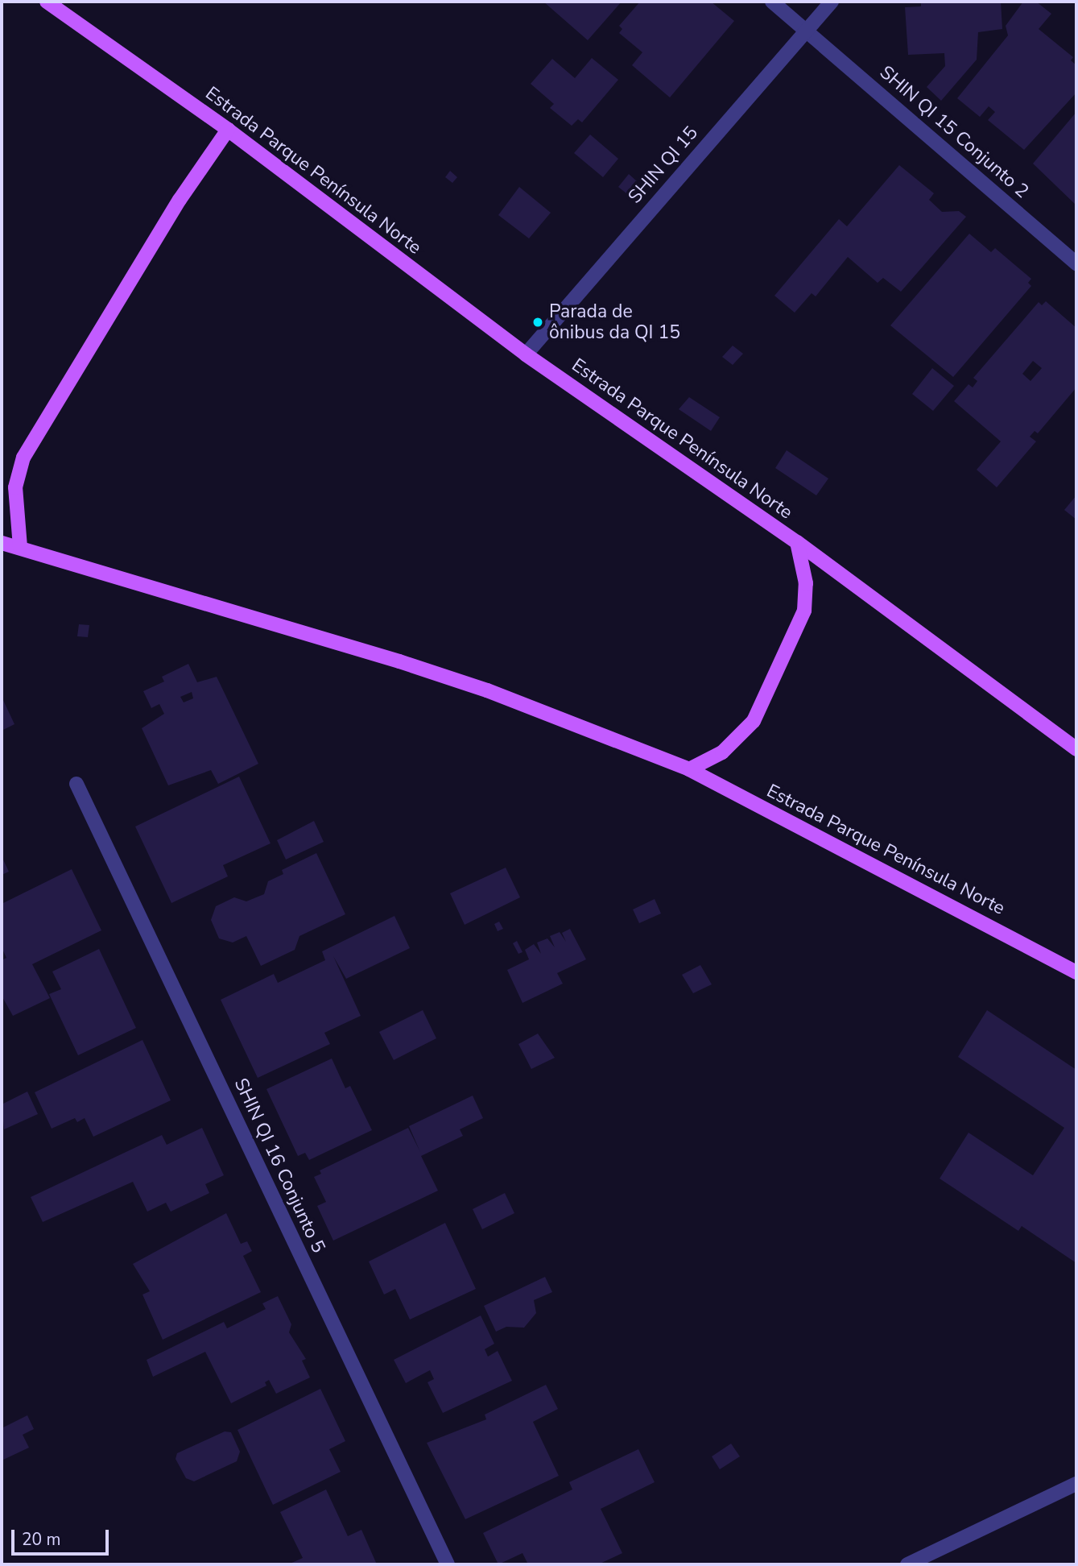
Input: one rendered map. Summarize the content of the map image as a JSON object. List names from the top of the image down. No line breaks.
{"streets":{"main road":["Estrada Parque Península Norte"],"street":["SHIN QI 15 Conjunto 2","SHIN QI 15","SHIN QI 16 Conjunto 5"]},"crossings":[["SHIN QI 15 Conjunto 2","SHIN QI 15"],["SHIN QI 15","Estrada Parque Península Norte"]],"places":["Parada de ônibus da QI 15"],"scale_bar":"20 m"}
